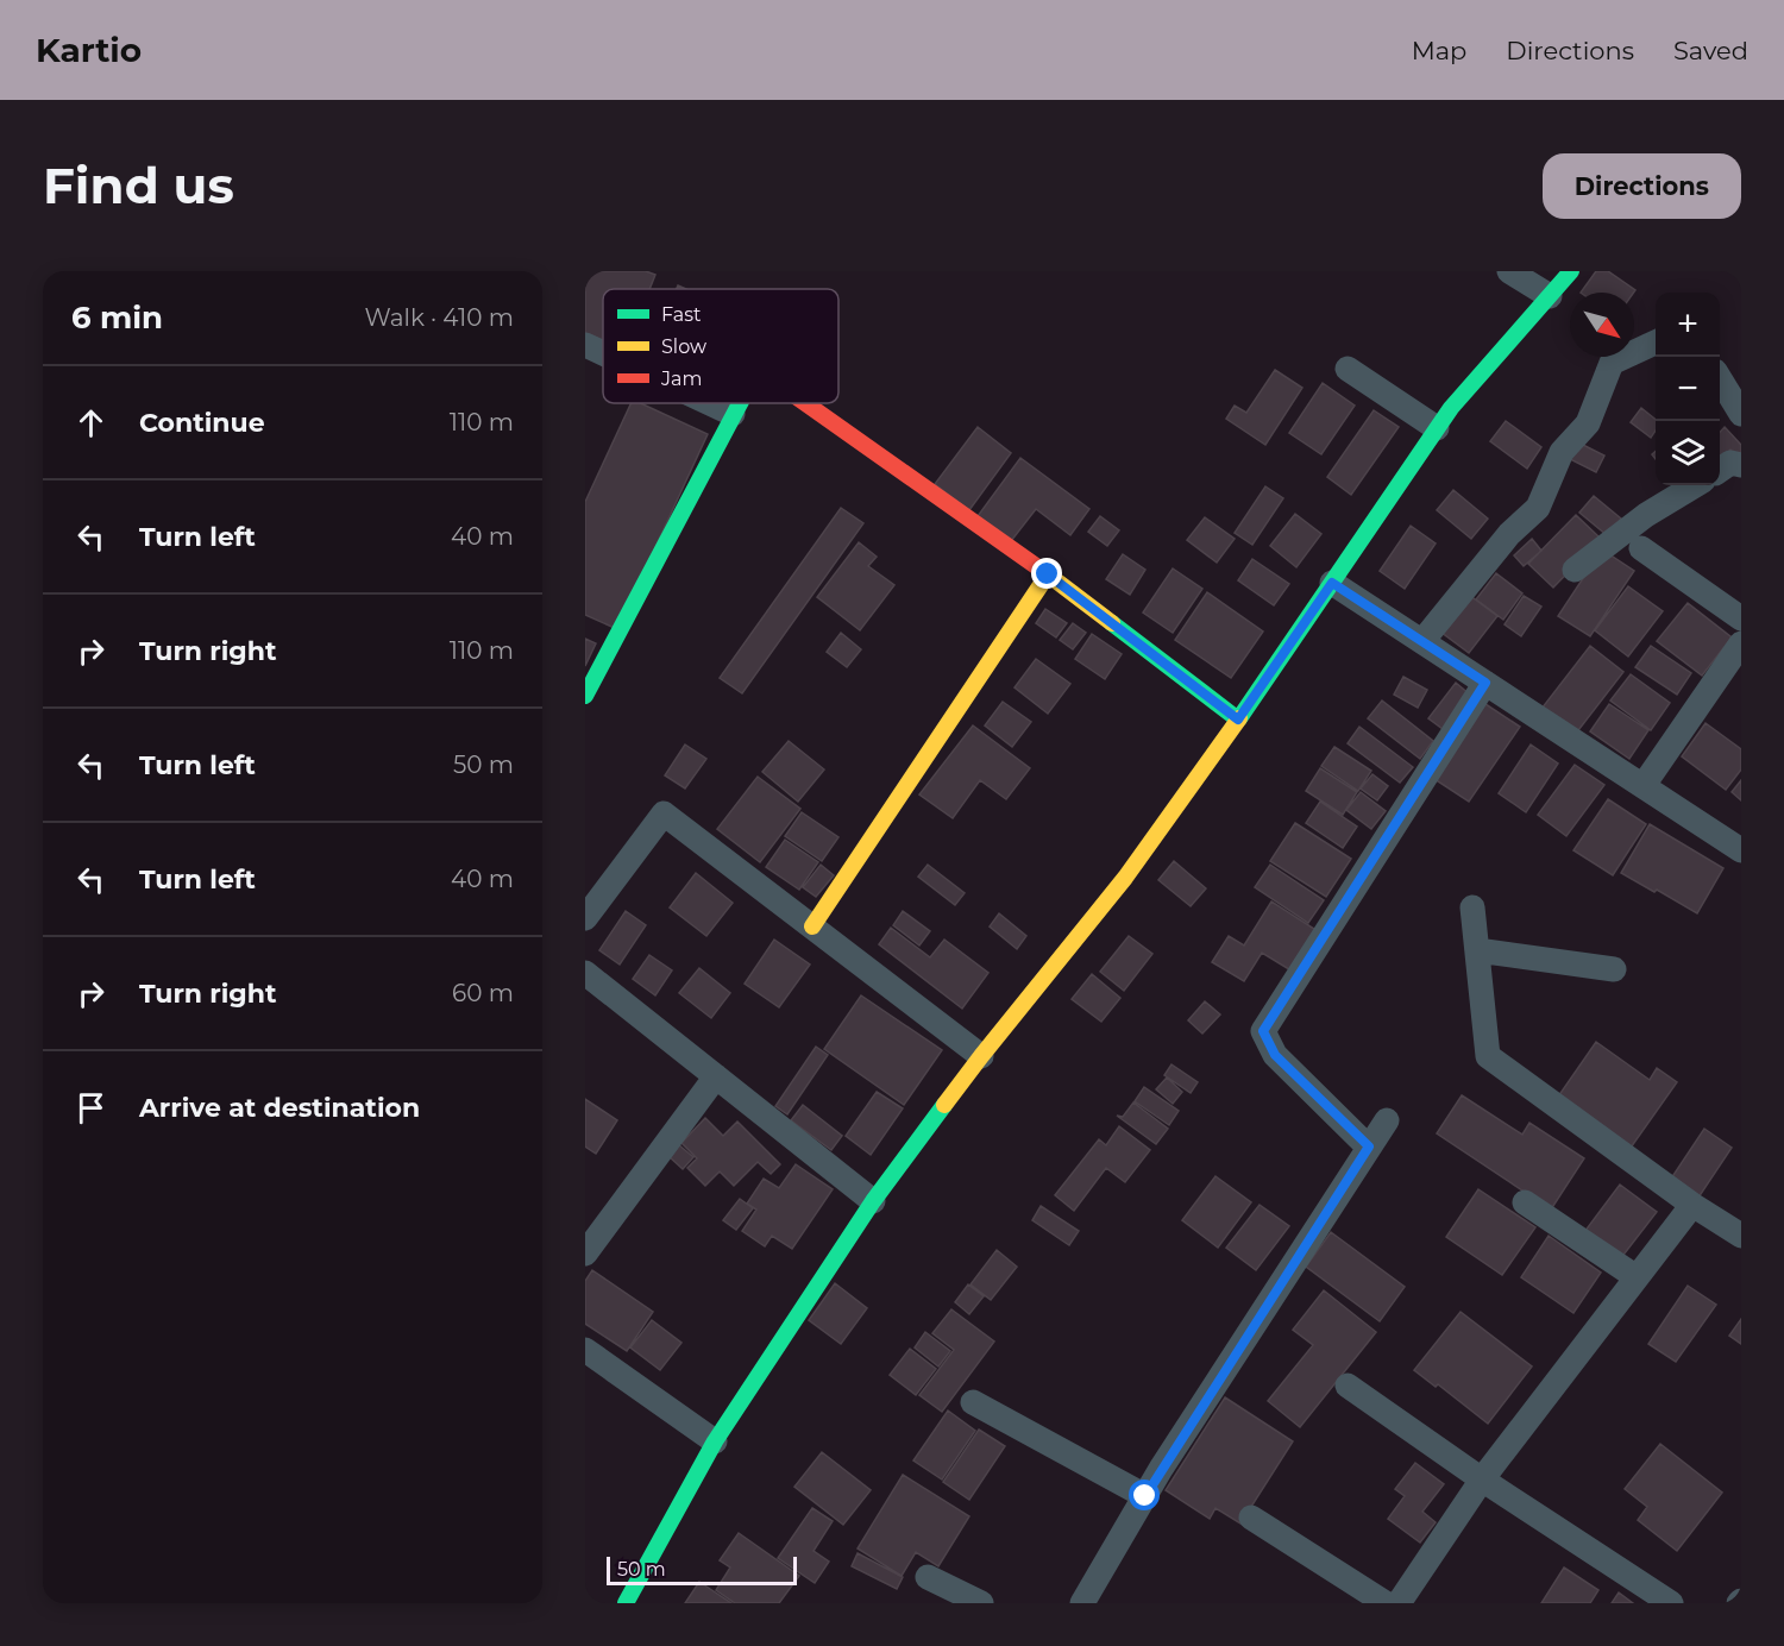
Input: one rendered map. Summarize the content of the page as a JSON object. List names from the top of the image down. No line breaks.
{"legend":["Fast","Slow","Jam"],"scale_bar":"50 m","north":"bottom right","page":{"header":"Kartio","nav":["Map","Directions","Saved"],"buttons":"Directions","title":"Find us","heading":["6 min","Walk · 410 m"],"map_buttons":["+","−"],"list":[["Continue","110 m"],["Turn left","40 m"],["Turn right","110 m"],["Turn left","50 m"],["Turn left","40 m"],["Turn right","60 m"],"Arrive at destination"],"scale":"50 m"}}
